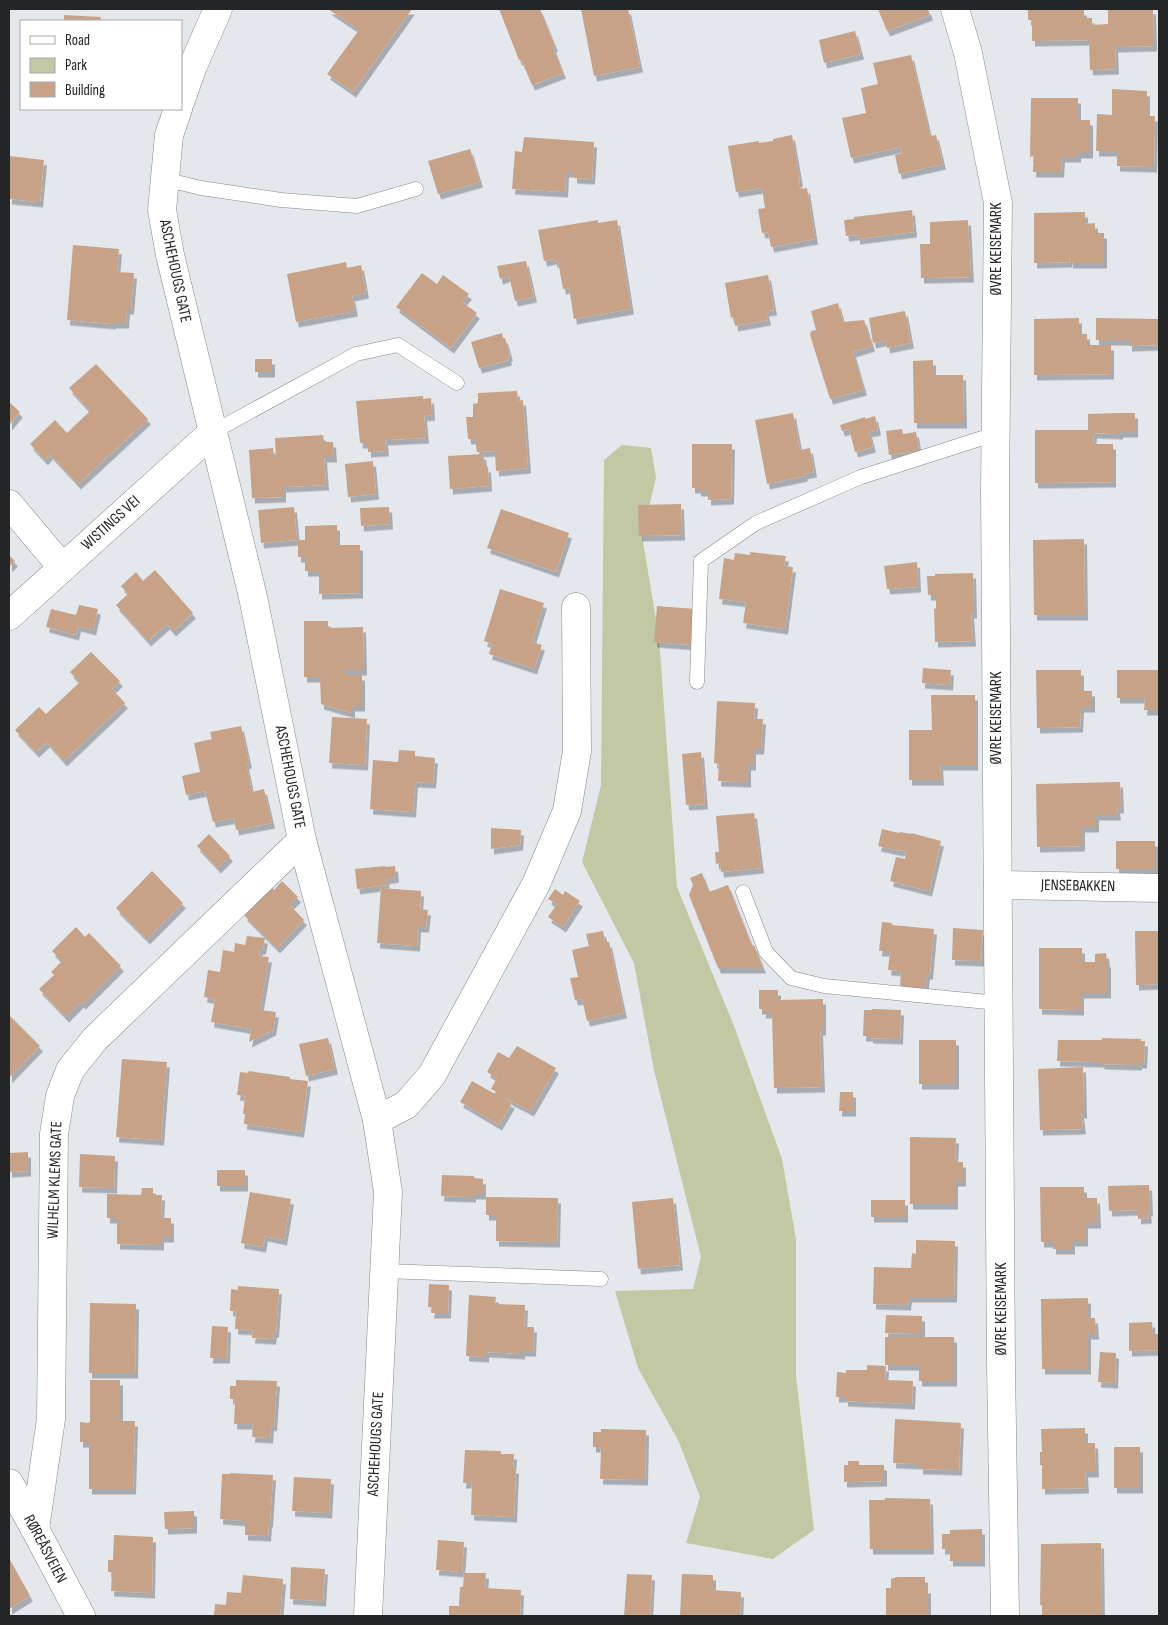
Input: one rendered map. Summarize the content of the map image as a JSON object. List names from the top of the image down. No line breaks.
{"streets":{"street":["ØVRE KEISEMARK","ASCHEHOUGS GATE","WISTINGS VEI","JENSEBAKKEN","WILHELM KLEMS GATE","RØREÅSVEIEN"]},"crossings":[["ØVRE KEISEMARK","JENSEBAKKEN"],["ASCHEHOUGS GATE","WISTINGS VEI"],["ASCHEHOUGS GATE","WILHELM KLEMS GATE"],["WILHELM KLEMS GATE","RØREÅSVEIEN"]],"legend":["Road","Park","Building"]}
